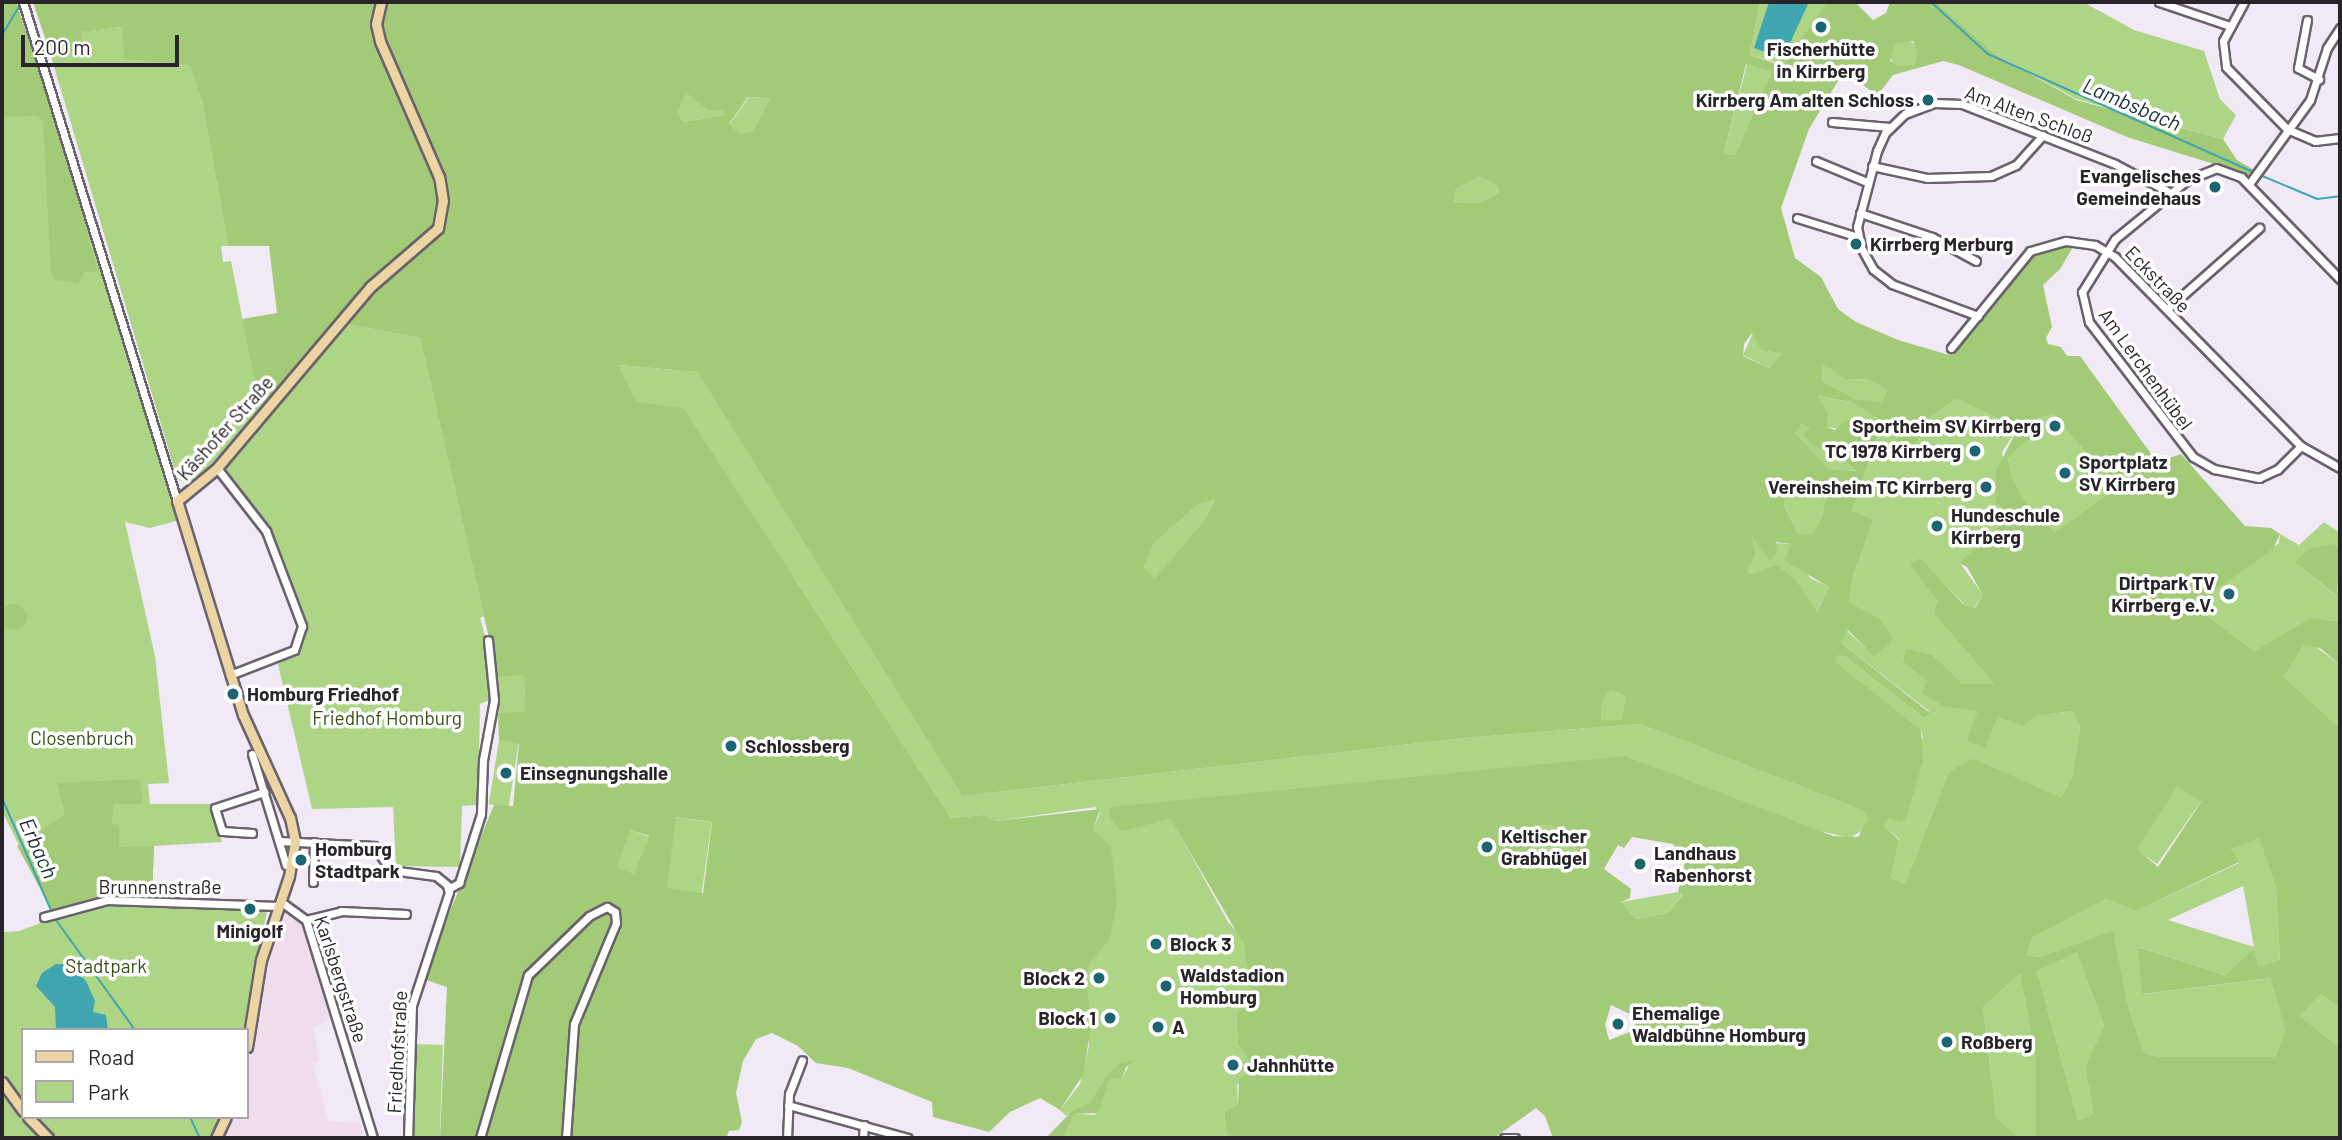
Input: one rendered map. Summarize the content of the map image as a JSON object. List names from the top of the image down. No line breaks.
{"streets":{"main road":["Käshofer Straße"],"street":["Am Alten Schloß","Eckstraße","Am Lerchenhübel","Brunnenstraße","Karlsbergstraße","Friedhofstraße"]},"crossings":[["Am Alten Schloß","Am Lerchenhübel"],["Eckstraße","Am Lerchenhübel"],["Brunnenstraße","Karlsbergstraße"]],"water":["Lambsbach","Erbach"],"parks":["Friedhof Homburg","Closenbruch","Stadtpark"],"places":["Fischerhütte in Kirrberg","Kirrberg Am alten Schloss","Evangelisches Gemeindehaus","Kirrberg Merburg","Sportheim SV Kirrberg","TC 1978 Kirrberg","Sportplatz SV Kirrberg","Vereinsheim TC Kirrberg","Hundeschule Kirrberg","Dirtpark TV Kirrberg e.V.","Homburg Friedhof","Schlossberg","Einsegnungshalle","Keltischer Grabhügel","Homburg Stadtpark","Landhaus Rabenhorst","Minigolf","Block 3","Block 2","Waldstadion Homburg","Block 1","Ehemalige Waldbühne Homburg","A","Roßberg","Jahnhütte"],"legend":["Road","Park"],"scale_bar":"200 m"}
